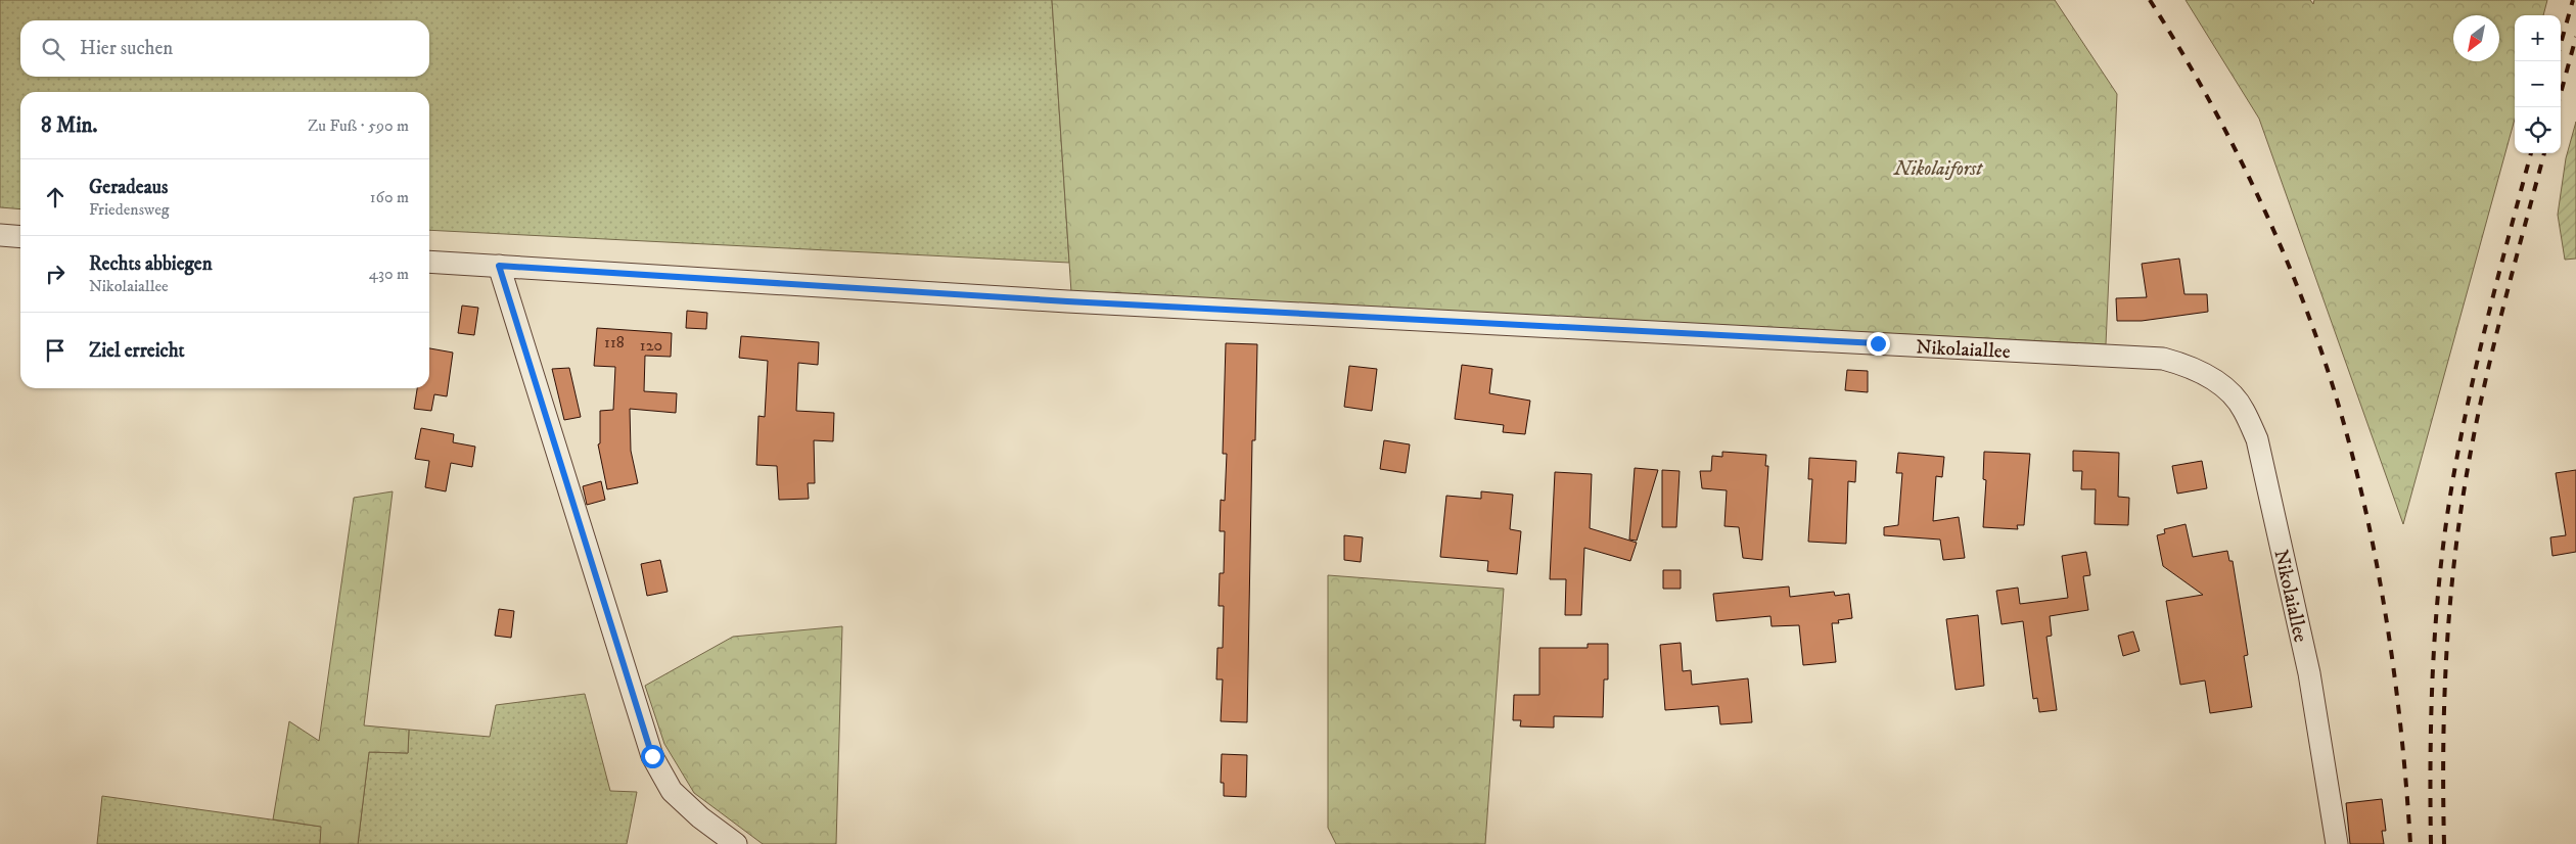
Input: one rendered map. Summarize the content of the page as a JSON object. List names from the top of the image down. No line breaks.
{"streets":{"street":["Nikolaiallee"]},"parks":["Nikolaiforst"],"house_numbers":["118","120"],"north":"bottom left","page":{"map_buttons":["+","−"],"search":"Hier suchen","heading":["8 Min.","Zu Fuß · 590 m"],"list":[["Geradeaus","Friedensweg","160 m"],["Rechts abbiegen","Nikolaiallee","430 m"],"Ziel erreicht"]}}
